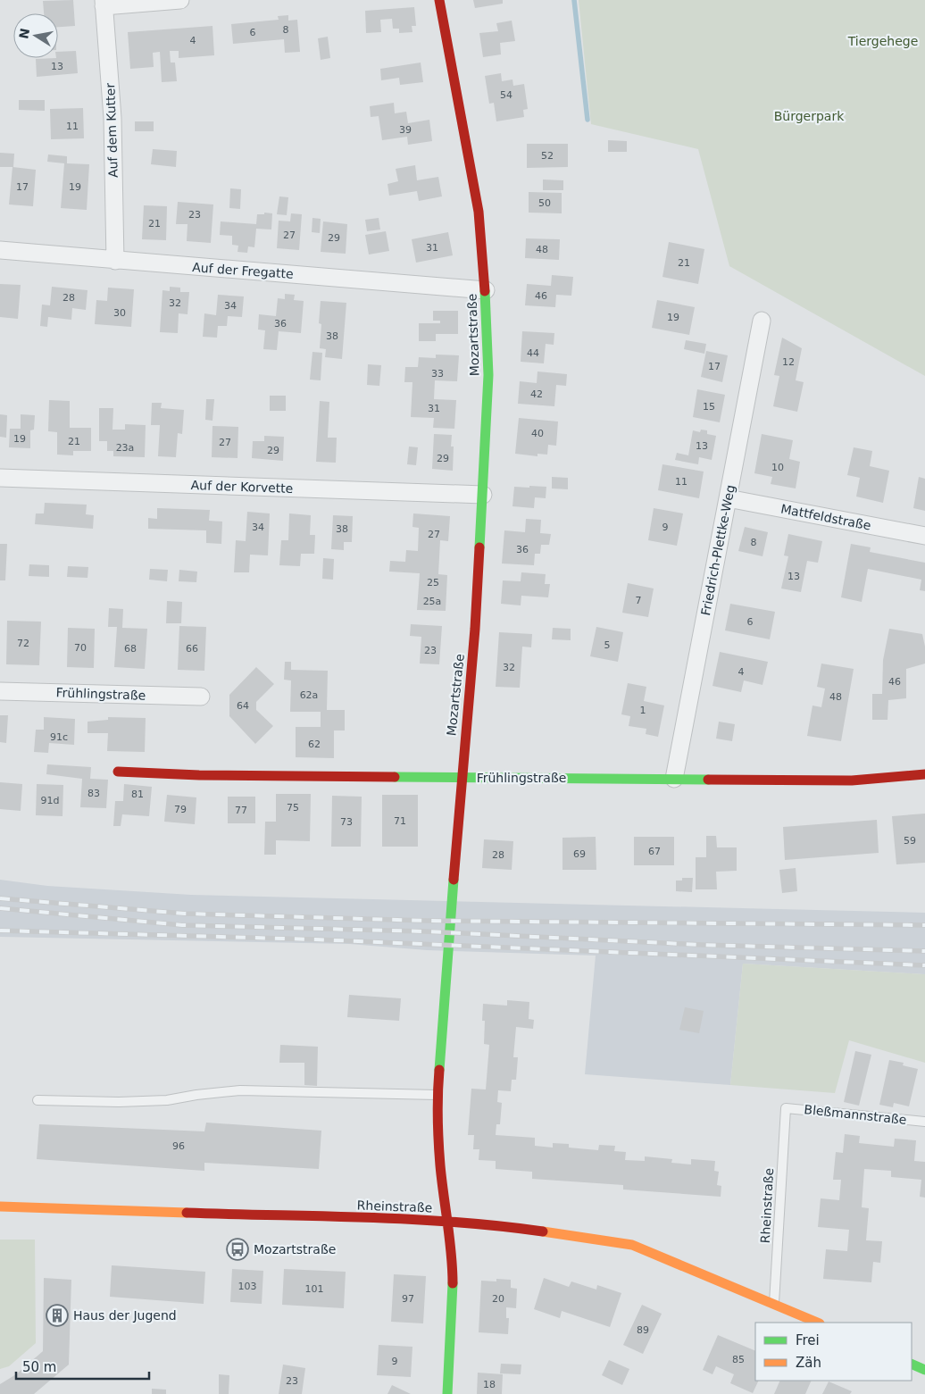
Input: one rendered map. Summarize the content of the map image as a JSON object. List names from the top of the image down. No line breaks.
{"streets":{"street":["Auf dem Kutter","Auf der Fregatte","Mozartstraße","Auf der Korvette","Mattfeldstraße","Friedrich-Plettke-Weg","Frühlingstraße","Rheinstraße"],"lane":["Bleßmannstraße"]},"crossings":[["Auf dem Kutter","Auf der Fregatte"],["Auf der Fregatte","Mozartstraße"],["Mozartstraße","Auf der Korvette"],["Mozartstraße","Frühlingstraße"],["Mozartstraße","Rheinstraße"],["Mattfeldstraße","Friedrich-Plettke-Weg"],["Friedrich-Plettke-Weg","Frühlingstraße"],["Bleßmannstraße","Rheinstraße"]],"parks":["Tiergehege","Bürgerpark"],"places":{"bus stop":["Mozartstraße"],"building":["Haus der Jugend"]},"house_numbers":["8","6","4","13","54","11","39","52","17","19","50","23","21","27","29","31","48","21","46","28","32","34","30","19","36","38","44","12","17","33","42","15","31","40","19","21","27","13","23a","29","29","10","11","34","9","38","27","8","36","13","25","7","25a","6","72","5","70","68","66","23","32","4","46","62a","48","64","1","91c","62","83","81","91d","75","79","77","71","73","59","67","69","28","96","103","101","97","20","89","85","9","23","18"],"legend":["Frei","Zäh"],"scale_bar":"50 m","north":"left"}
